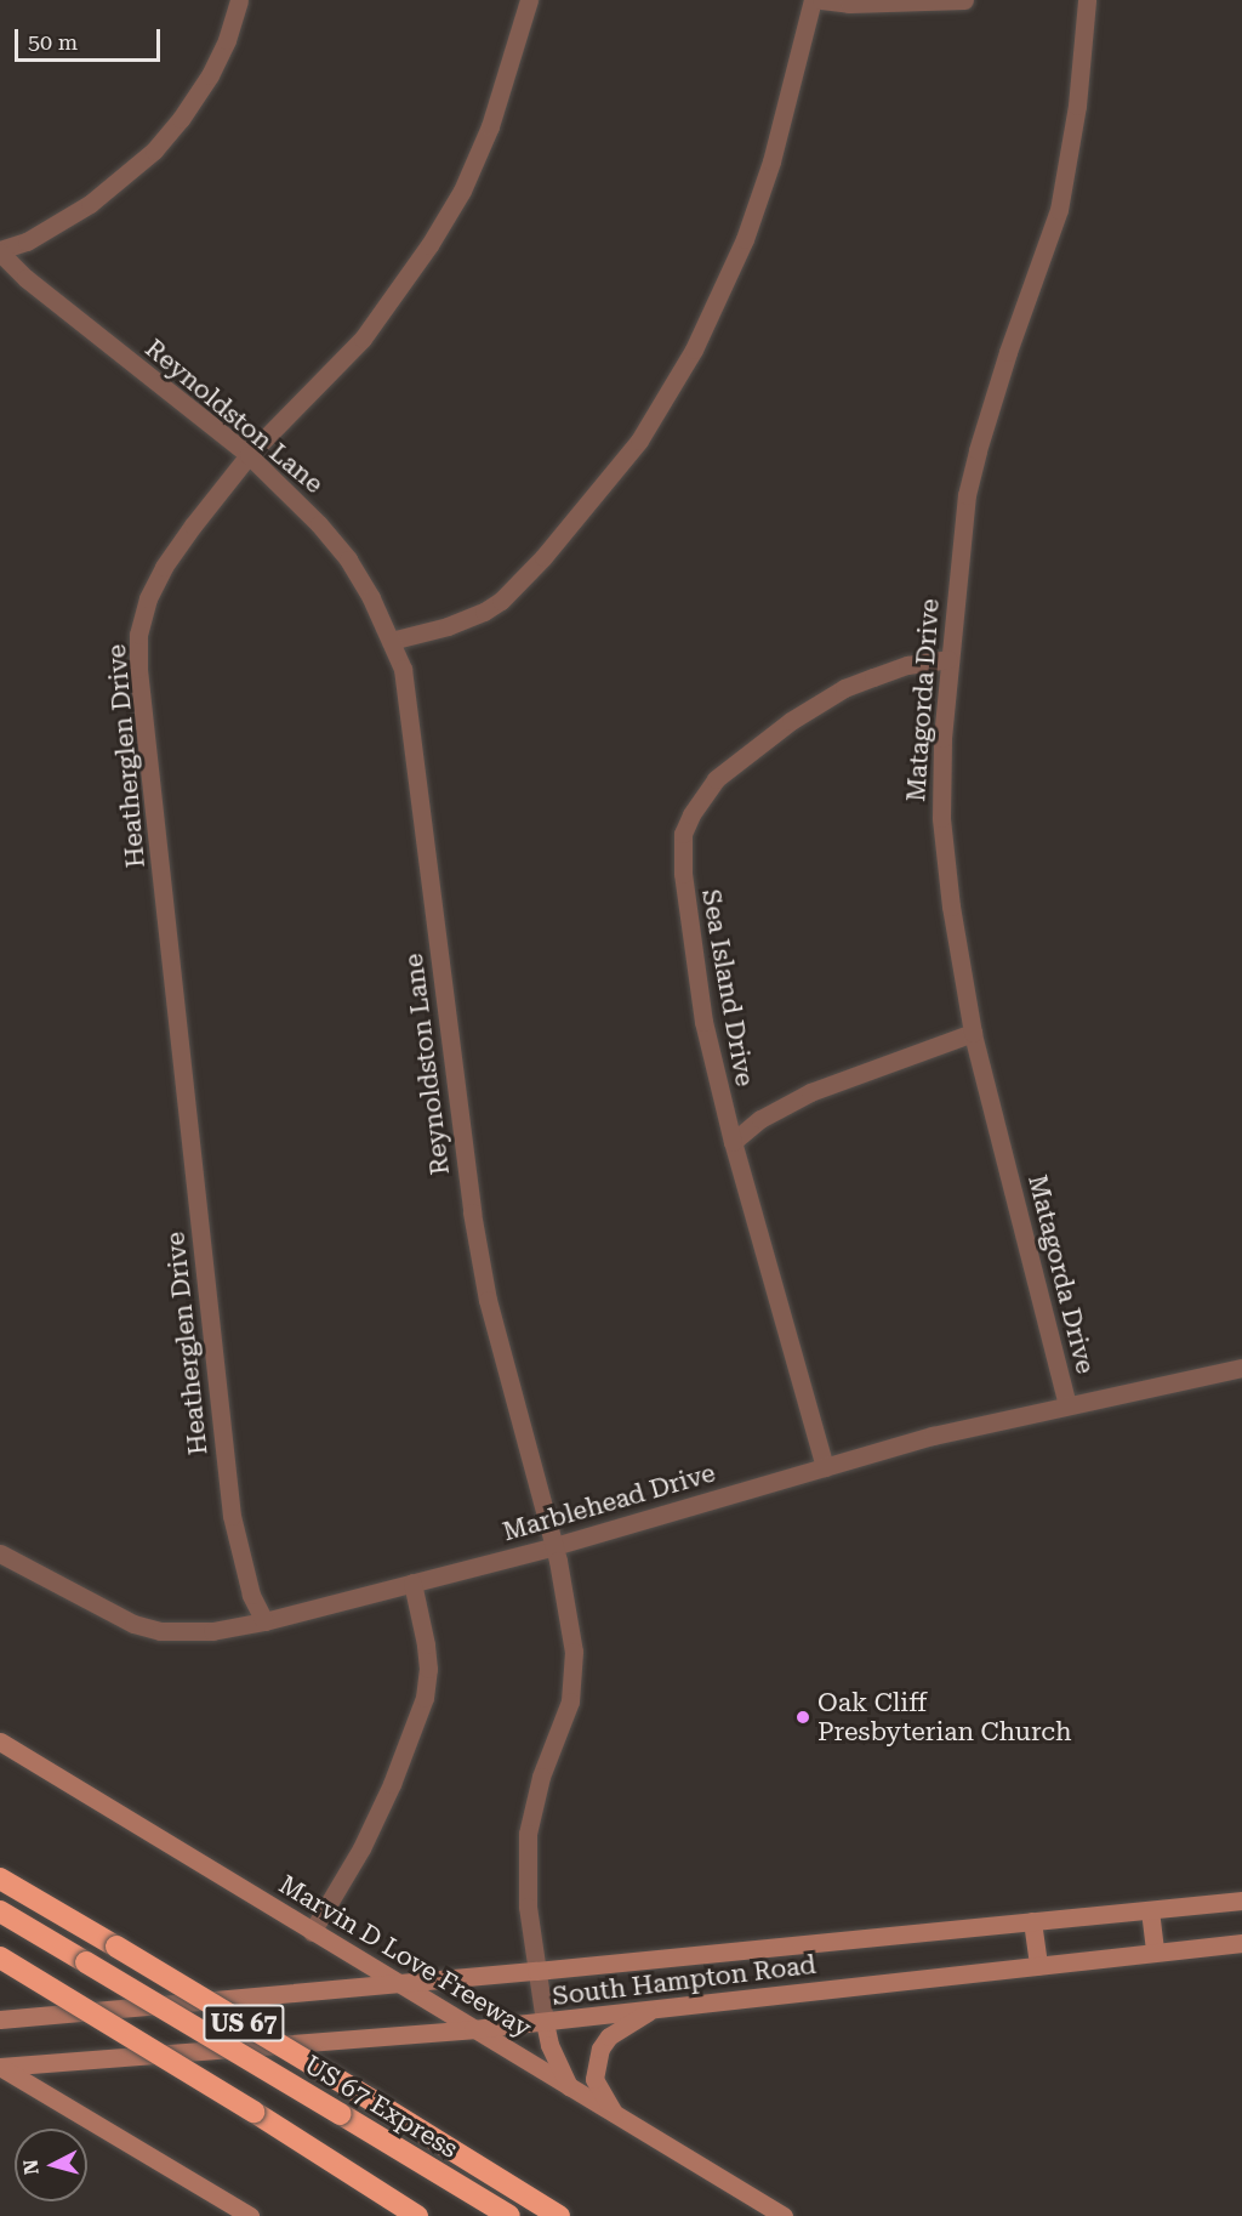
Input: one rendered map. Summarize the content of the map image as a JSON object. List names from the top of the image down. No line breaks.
{"streets":{"highway":["US 67","US 67 Express"],"main road":["Marvin D Love Freeway","South Hampton Road"],"street":["Reynoldston Lane","Matagorda Drive","Heatherglen Drive","Sea Island Drive","Marblehead Drive"]},"crossings":[["Reynoldston Lane","Heatherglen Drive"],["Reynoldston Lane","Marblehead Drive"],["Reynoldston Lane","South Hampton Road"],["Matagorda Drive","Sea Island Drive"],["Matagorda Drive","Marblehead Drive"],["Heatherglen Drive","Marblehead Drive"],["Sea Island Drive","Marblehead Drive"],["Marvin D Love Freeway","South Hampton Road"]],"places":["Oak Cliff Presbyterian Church"],"scale_bar":"50 m","north":"left"}
